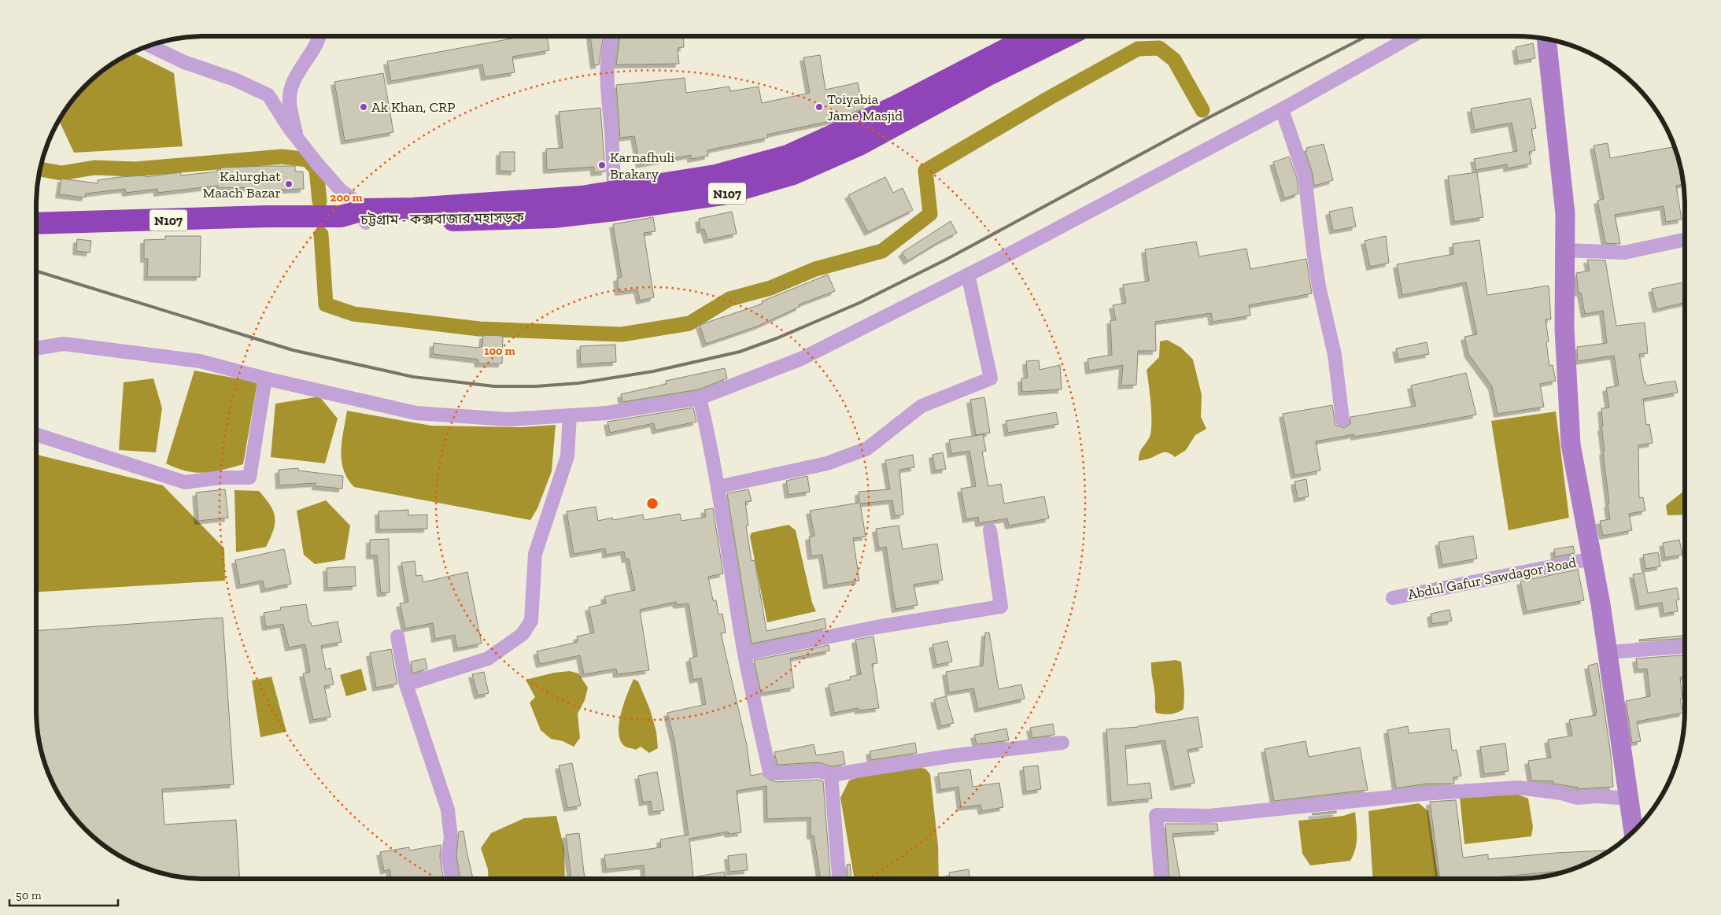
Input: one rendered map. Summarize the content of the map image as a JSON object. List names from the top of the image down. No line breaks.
{"streets":{"highway":["N107","চট্টগ্রাম - কক্সবাজার মহাসড়ক"],"street":["Abdul Gafur Sawdagor Road"]},"places":["Ak Khan, CRP","Toiyabia Jame Masjid","Karnafhuli Brakary","Kalurghat Maach Bazar"],"scale_bar":"50 m","rings":["200 m","100 m"]}
